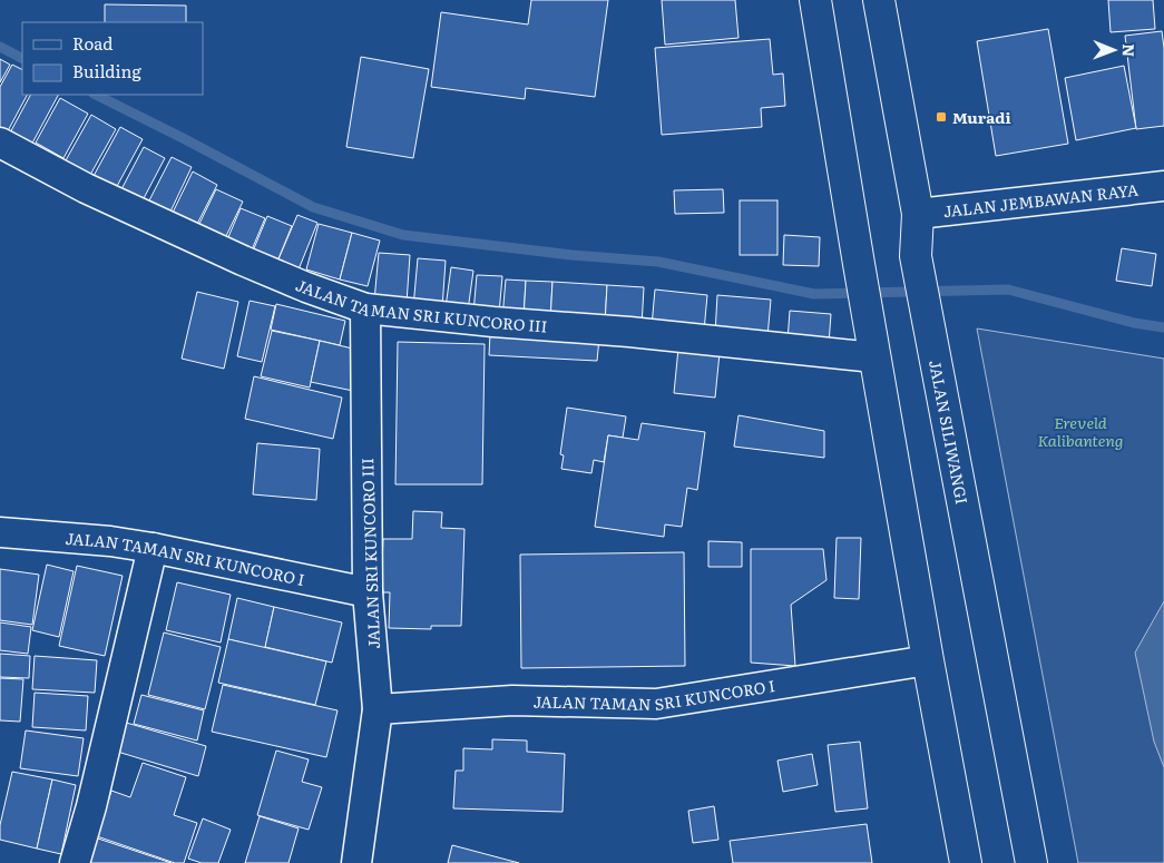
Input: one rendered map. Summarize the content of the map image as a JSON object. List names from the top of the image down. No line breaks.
{"streets":{"highway":["JALAN SILIWANGI"],"street":["JALAN JEMBAWAN RAYA","JALAN TAMAN SRI KUNCORO III","JALAN SRI KUNCORO III","JALAN TAMAN SRI KUNCORO I"]},"crossings":[["JALAN JEMBAWAN RAYA","JALAN SILIWANGI"],["JALAN TAMAN SRI KUNCORO III","JALAN SRI KUNCORO III"],["JALAN SRI KUNCORO III","JALAN TAMAN SRI KUNCORO I"]],"parks":["Ereveld Kalibanteng"],"places":{"transit":["Muradi"]},"legend":["Road","Building"],"north":"right"}
